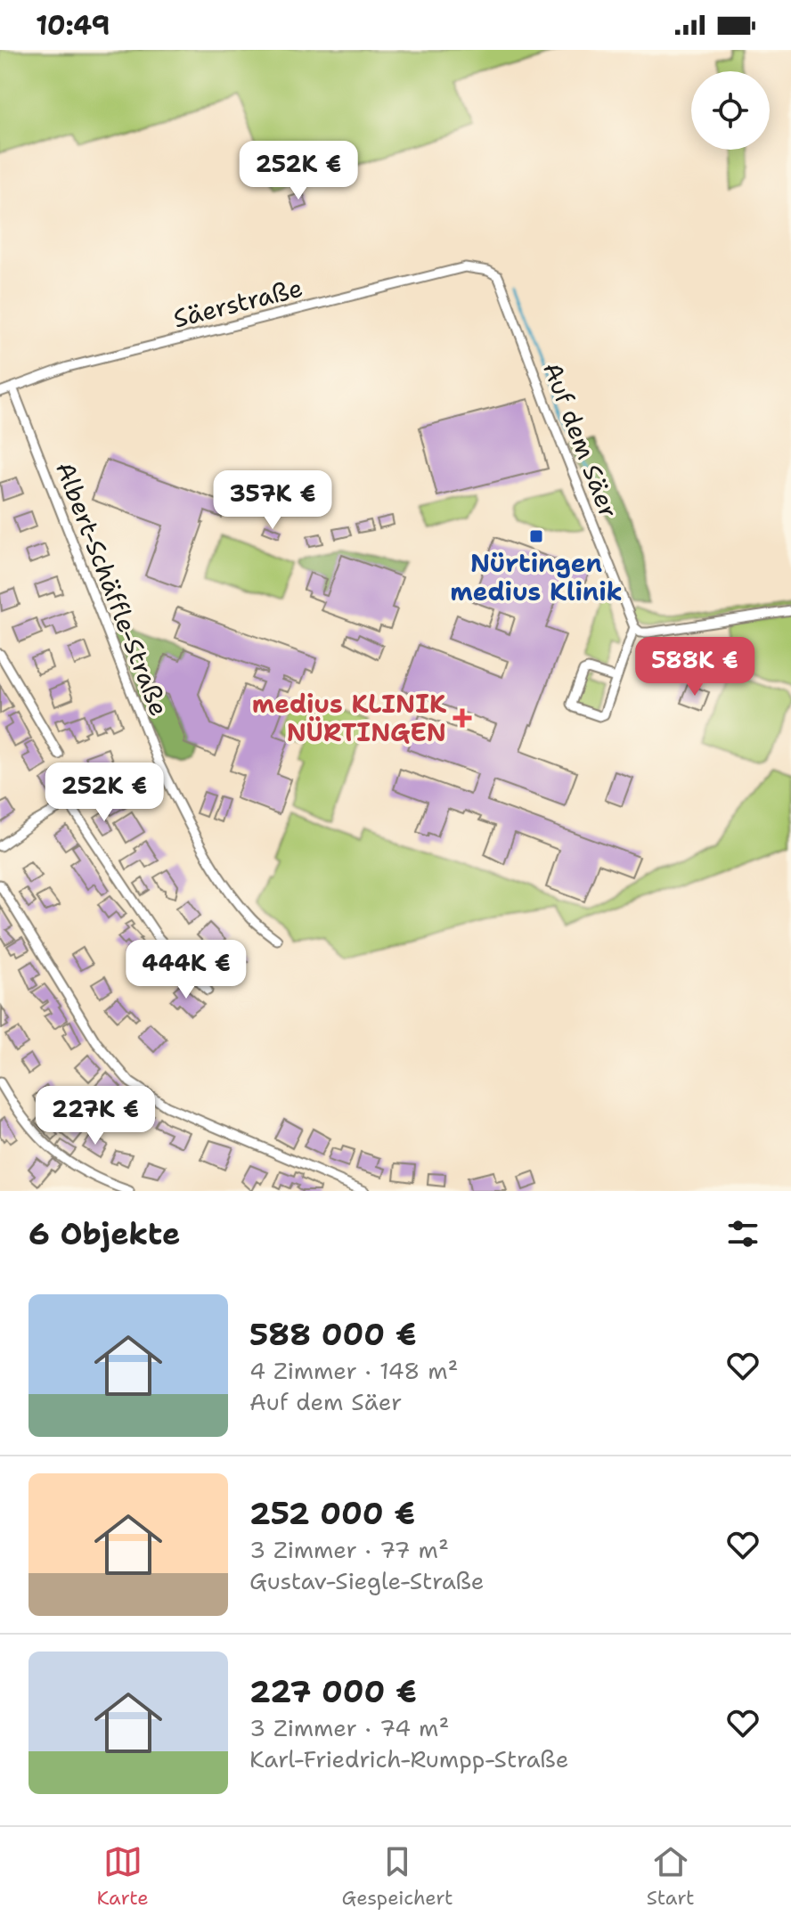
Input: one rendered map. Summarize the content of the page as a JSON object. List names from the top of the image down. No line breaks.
{"streets":{"street":["Säerstraße","Auf dem Säer","Albert-Schäffle-Straße"]},"crossings":[["Säerstraße","Auf dem Säer"],["Säerstraße","Albert-Schäffle-Straße"]],"places":{"transit":["Nürtingen medius Klinik"],"health":["medius KLINIK NÜRTINGEN"]},"page":{"status":"10:49","price":["252K €","357K €","588K €","252K €","444K €","227K €"],"heading":"6 Objekte","list":[{"name":"588 000 €","note":"4 Zimmer · 148 m² · Auf dem Säer"},{"name":"252 000 €","note":"3 Zimmer · 77 m² · Gustav-Siegle-Straße"},{"name":"227 000 €","note":"3 Zimmer · 74 m² · Karl-Friedrich-Rumpp-Straße"}],"tabs":["Karte","Gespeichert","Start"]}}
